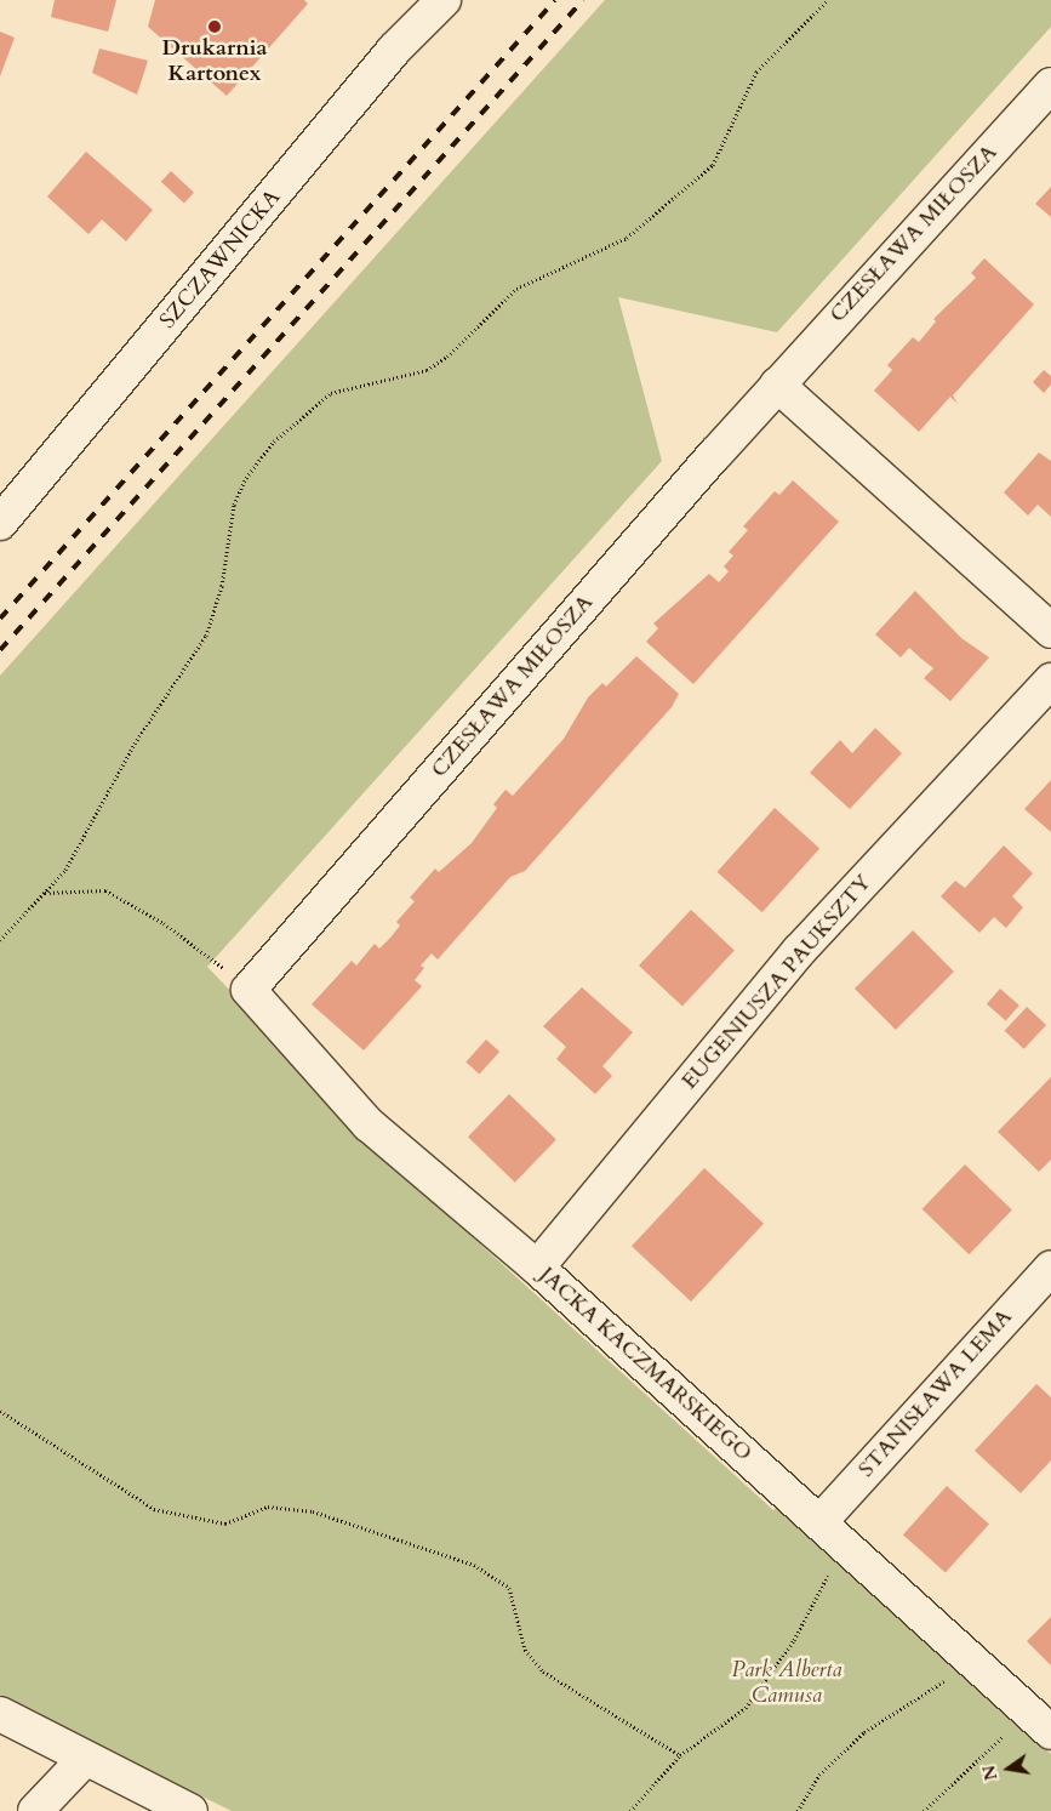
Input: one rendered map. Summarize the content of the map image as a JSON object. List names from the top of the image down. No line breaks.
{"streets":{"street":["CZESŁAWA MIŁOSZA","SZCZAWNICKA","EUGENIUSZA PAUKSZTY","JACKA KACZMARSKIEGO","STANISŁAWA LEMA"]},"crossings":[["CZESŁAWA MIŁOSZA","JACKA KACZMARSKIEGO"],["EUGENIUSZA PAUKSZTY","JACKA KACZMARSKIEGO"],["JACKA KACZMARSKIEGO","STANISŁAWA LEMA"]],"parks":["Park Alberta Camusa"],"places":["Drukarnia Kartonex"],"north":"left"}
